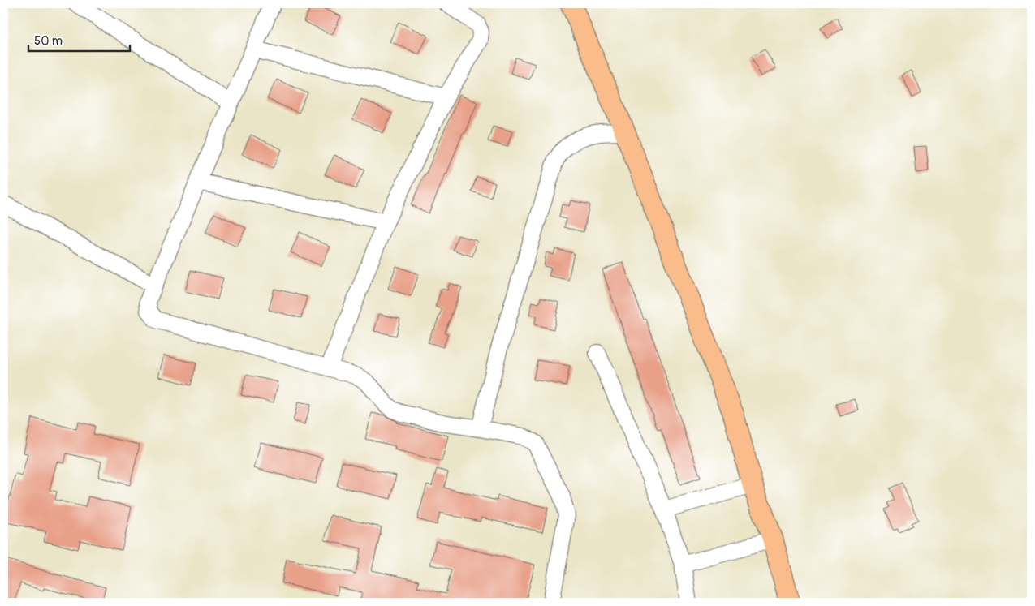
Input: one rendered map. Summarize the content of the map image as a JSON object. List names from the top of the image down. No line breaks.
{"scale_bar":"50 m"}
